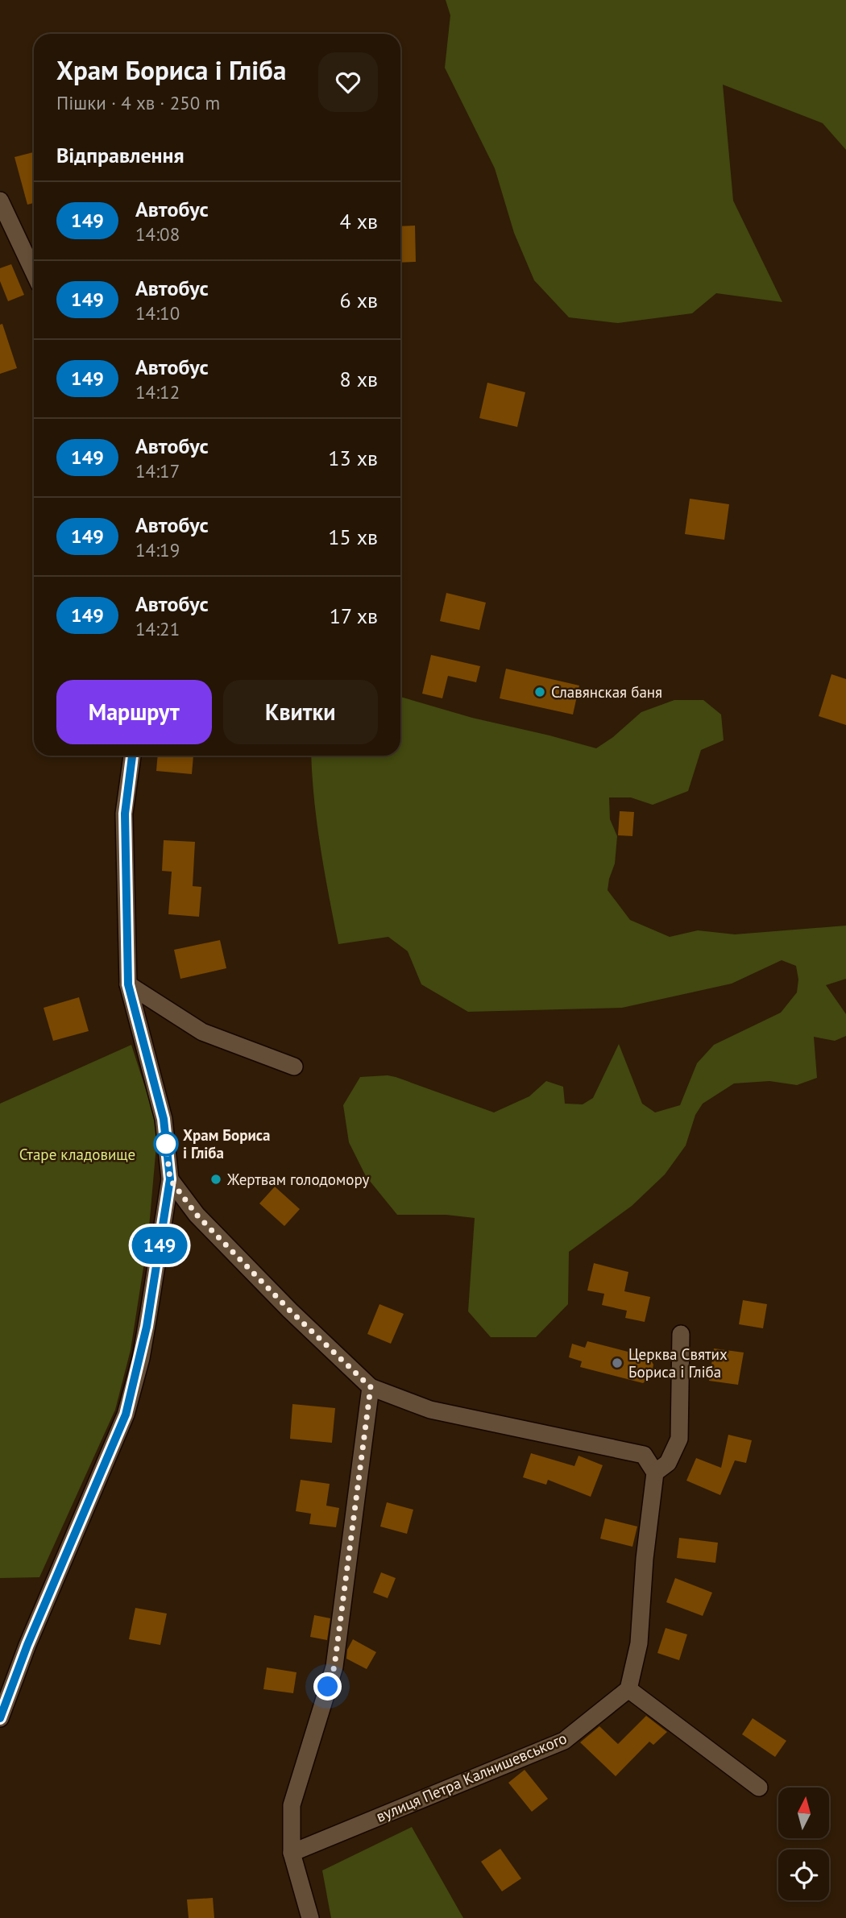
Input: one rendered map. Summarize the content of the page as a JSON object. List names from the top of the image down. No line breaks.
{"streets":{"street":["вулиця Петра Калнишевського"]},"parks":["Старе кладовище"],"places":["Славянская баня","Храм Бориса і Гліба","Жертвам голодомору","Церква Святих Бориса і Гліба"],"lines":["bus line 149"],"north":"top","page":{"on_map":"149","heading":[["Храм Бориса і Гліба","Пішки · 4 хв · 250 m"],"Відправлення"],"list":[{"mark":"149","name":"Автобус","note":"14:08","value":"4 хв"},{"mark":"149","name":"Автобус","note":"14:10","value":"6 хв"},{"mark":"149","name":"Автобус","note":"14:12","value":"8 хв"},{"mark":"149","name":"Автобус","note":"14:17","value":"13 хв"},{"mark":"149","name":"Автобус","note":"14:19","value":"15 хв"},{"mark":"149","name":"Автобус","note":"14:21","value":"17 хв"}],"buttons":["Маршрут","Квитки"]}}
